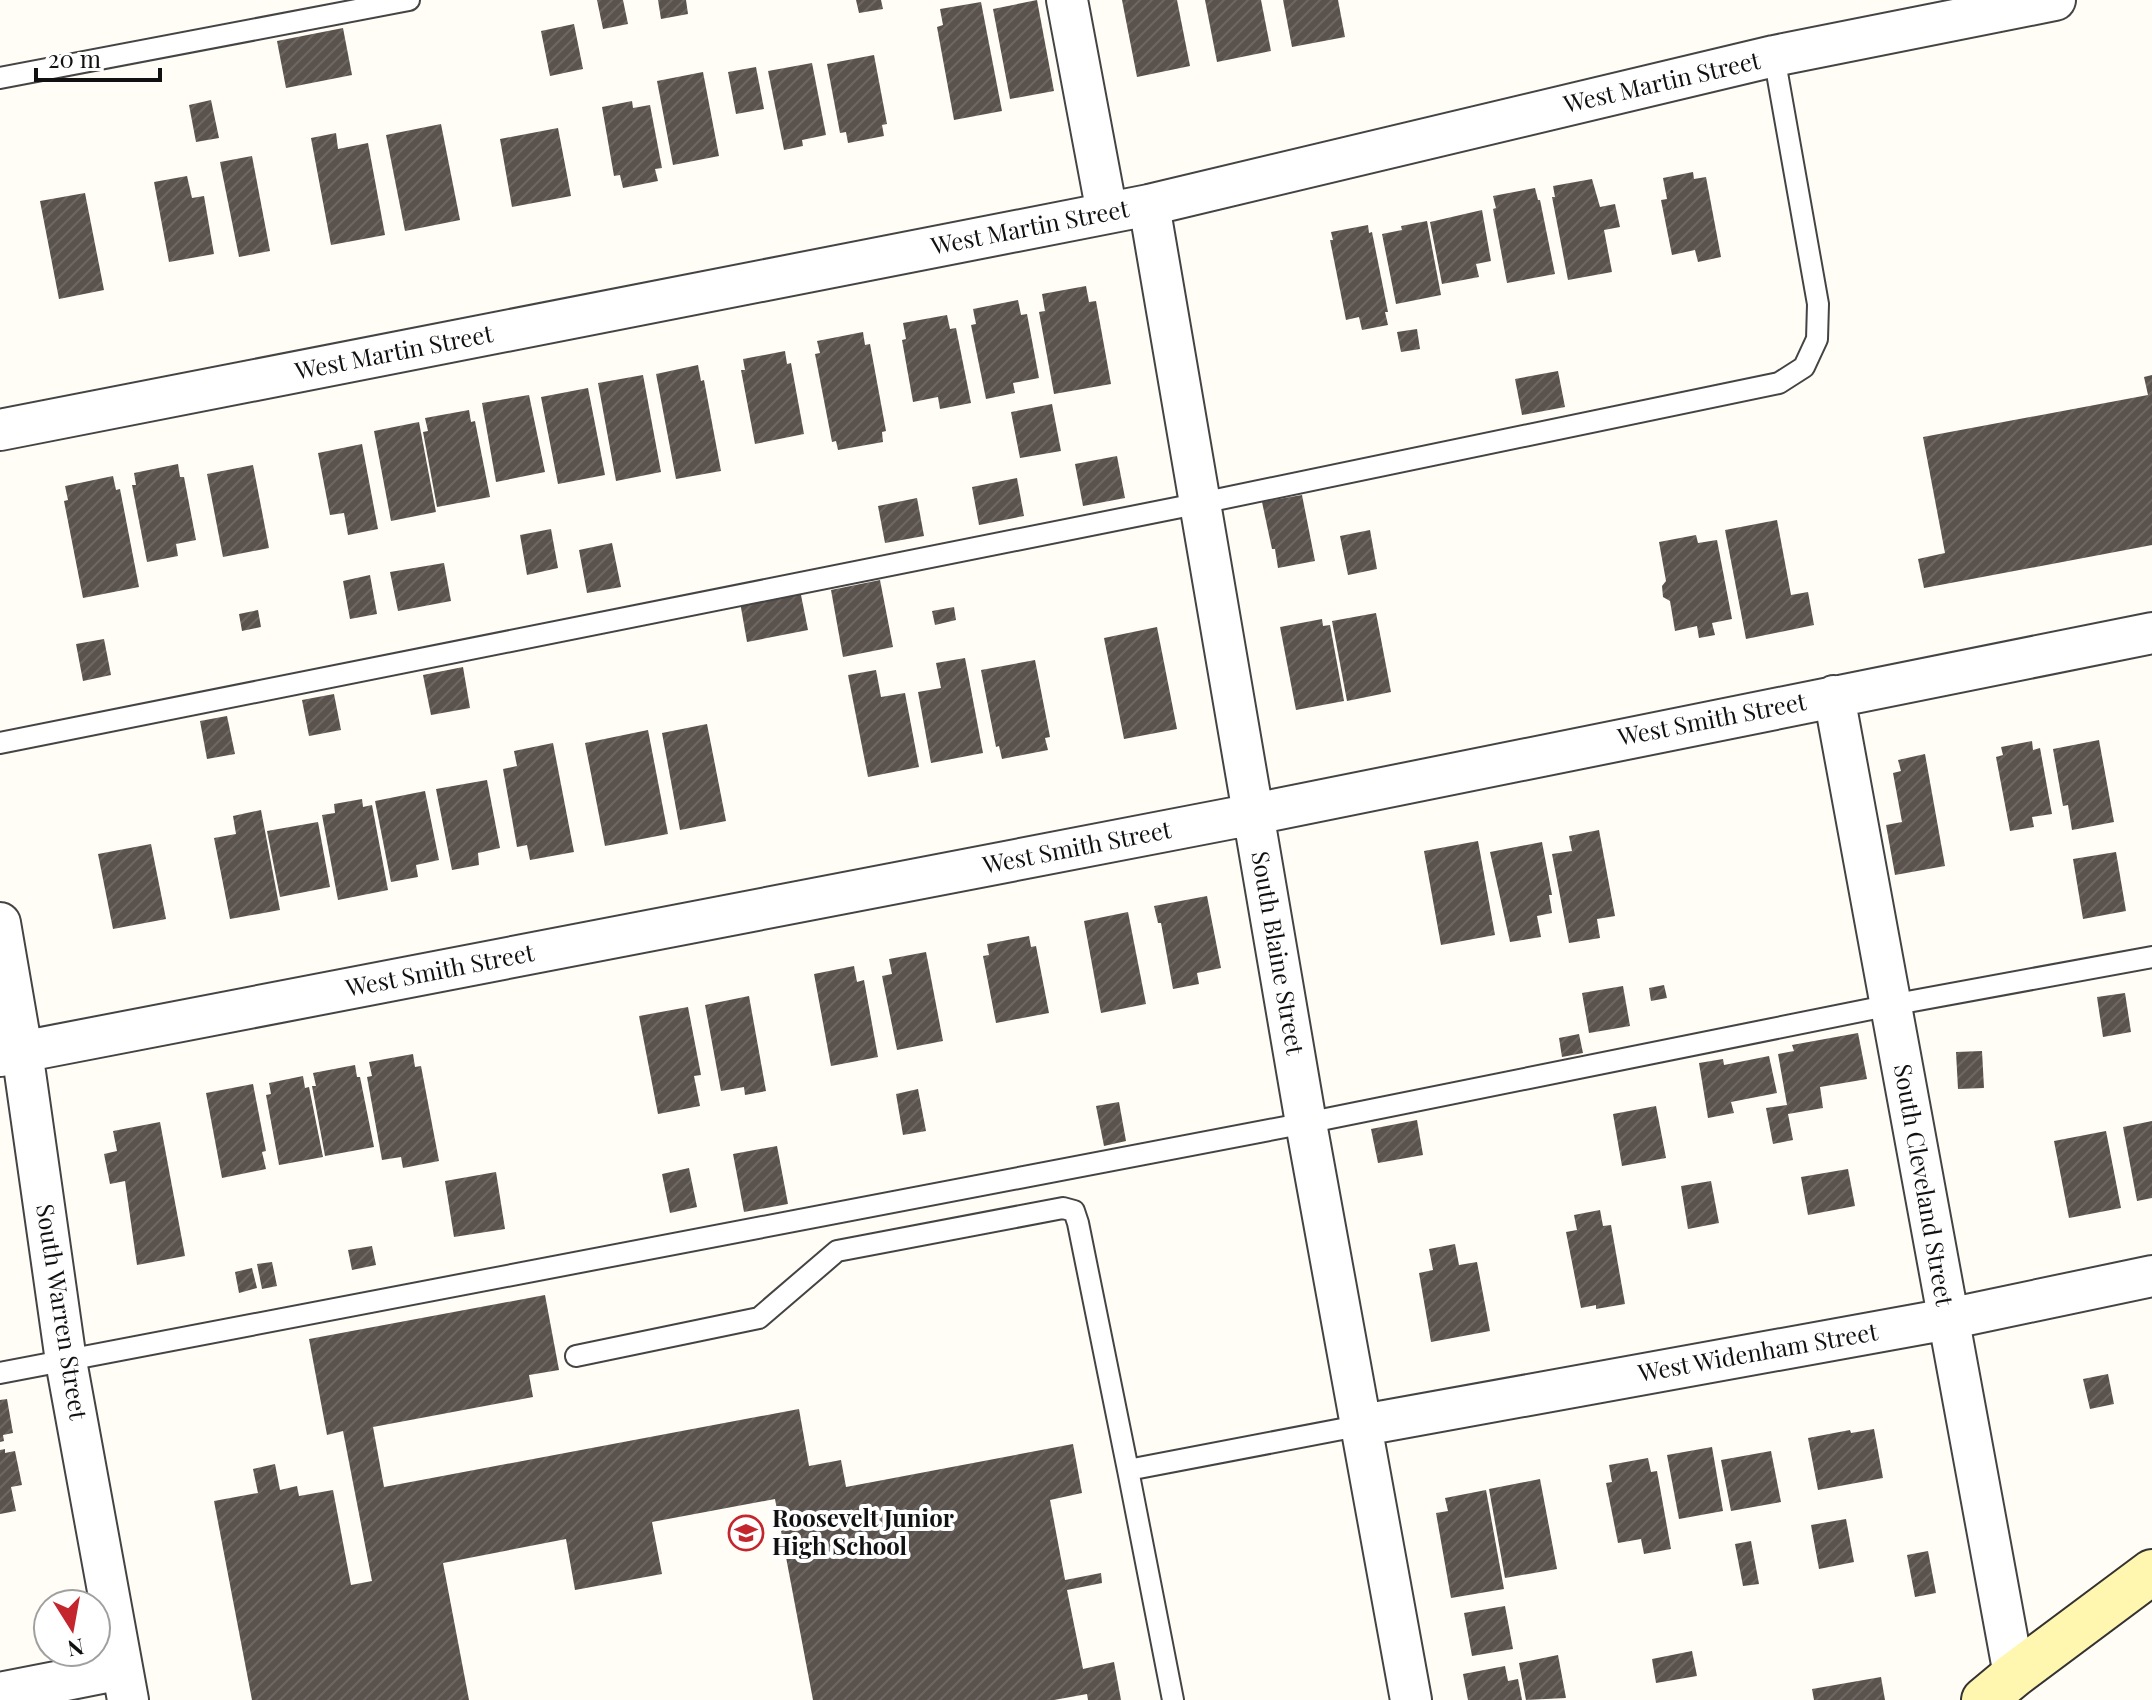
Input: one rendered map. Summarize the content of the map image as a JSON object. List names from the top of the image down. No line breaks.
{"streets":{"street":["West Martin Street","West Smith Street","South Blaine Street","South Cleveland Street","South Warren Street","West Widenham Street"]},"crossings":[["West Martin Street","South Blaine Street"],["West Smith Street","South Blaine Street"],["West Smith Street","South Cleveland Street"],["West Smith Street","South Warren Street"],["South Blaine Street","West Widenham Street"],["South Cleveland Street","West Widenham Street"]],"places":{"school or university":["Roosevelt Junior High School"]},"scale_bar":"20 m","north":"bottom"}
